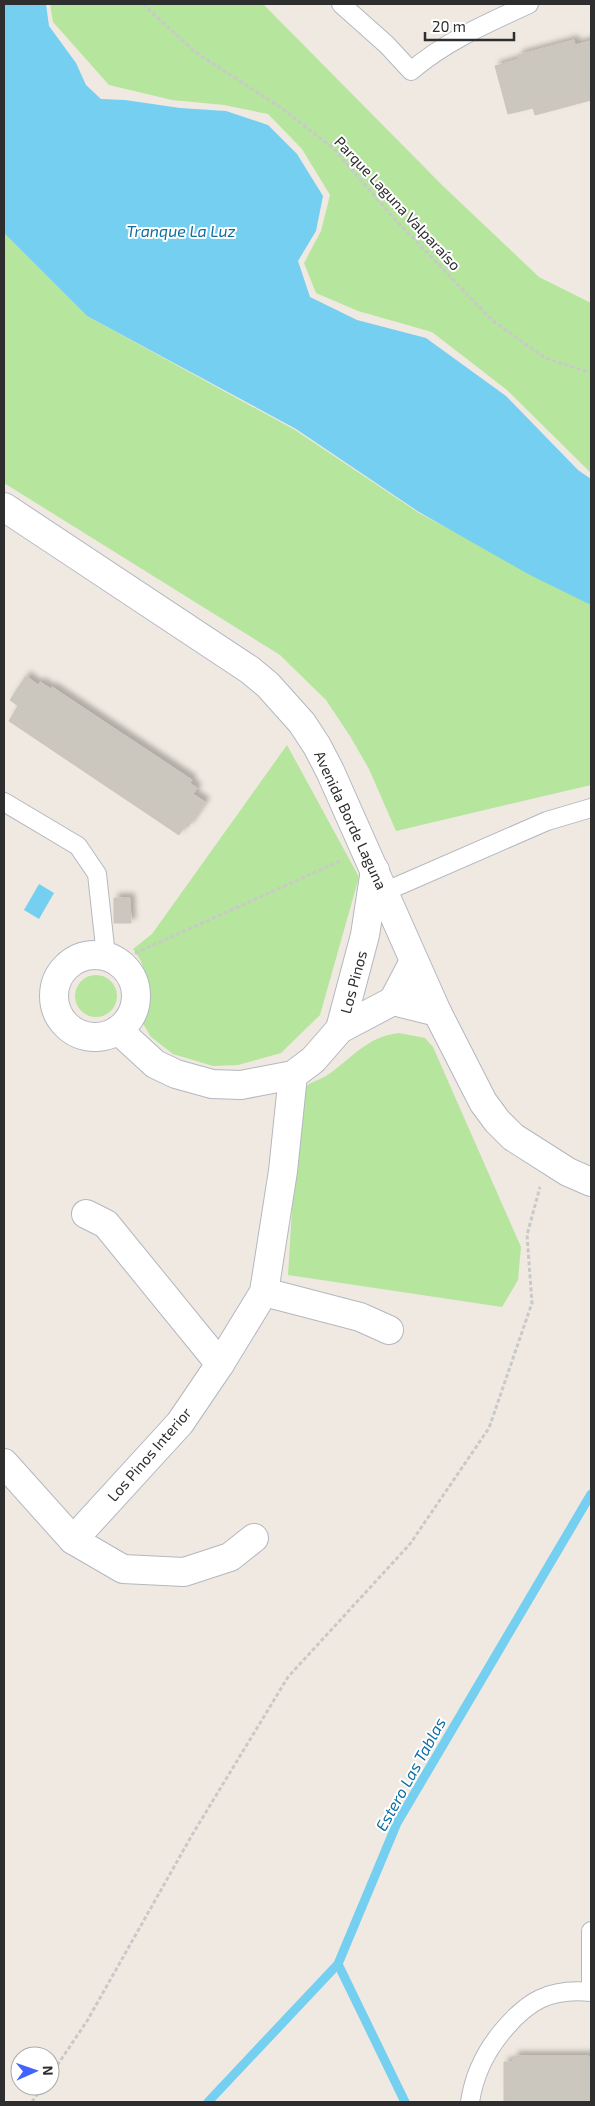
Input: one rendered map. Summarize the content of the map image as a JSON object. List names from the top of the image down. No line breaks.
{"streets":{"street":["Avenida Borde Laguna","Los Pinos","Los Pinos Interior"],"path":["Parque Laguna Valparaíso"]},"crossings":[["Avenida Borde Laguna","Los Pinos"],["Los Pinos","Los Pinos Interior"]],"water":["Tranque La Luz","Estero Las Tablas"],"scale_bar":"20 m","north":"right"}
